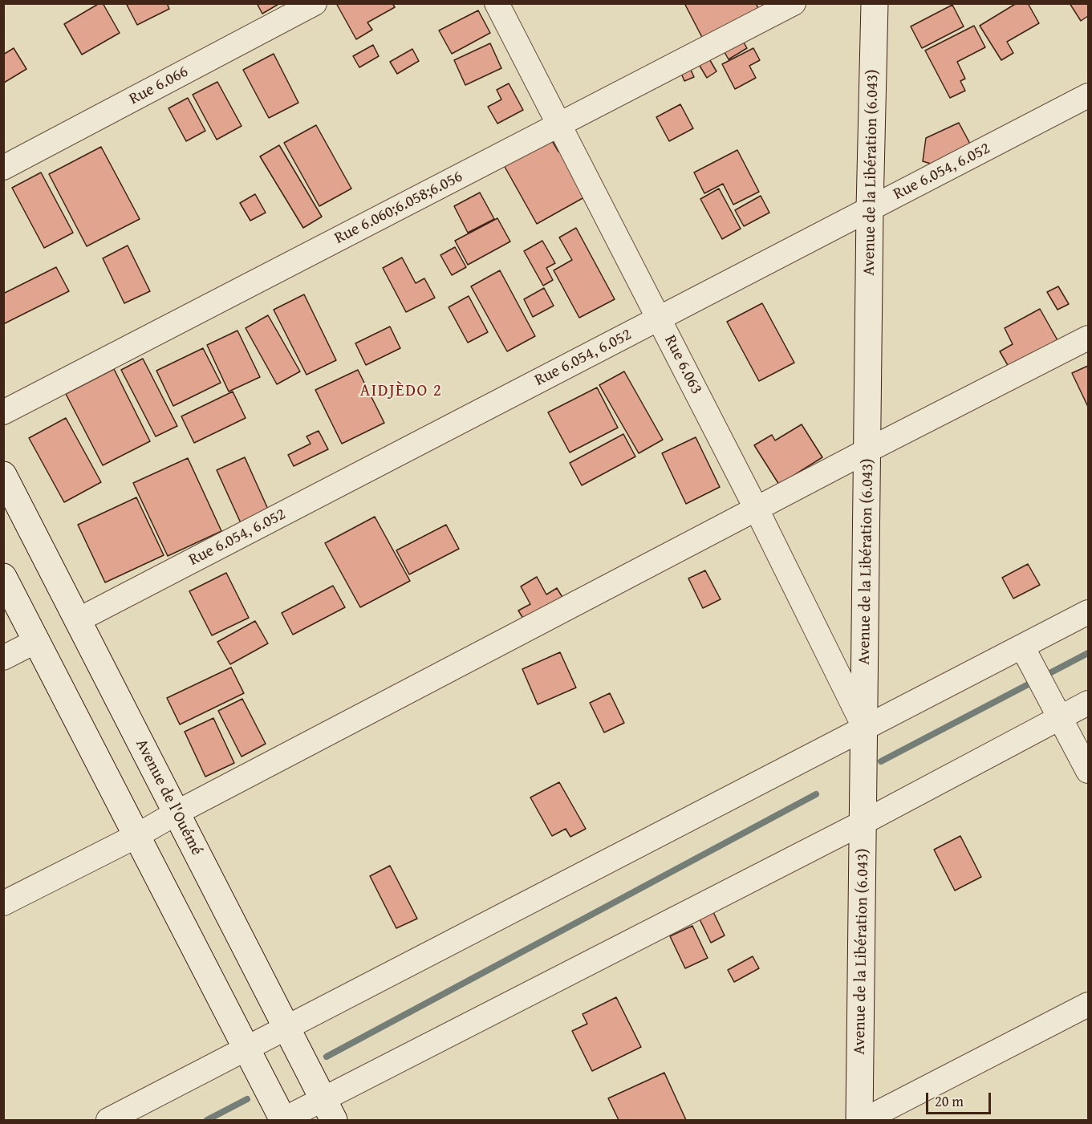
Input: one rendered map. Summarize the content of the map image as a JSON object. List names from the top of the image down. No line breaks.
{"streets":{"main road":["Avenue de la Libération (6.043)","Avenue de l'Ouémé"],"street":["Rue 6.066","Rue 6.054, 6.052","Rue 6.060;6.058;6.056","Rue 6.063"]},"crossings":[["Rue 6.054, 6.052","Avenue de la Libération (6.043)"],["Rue 6.054, 6.052","Rue 6.063"],["Rue 6.054, 6.052","Avenue de l'Ouémé"],["Avenue de la Libération (6.043)","Rue 6.063"],["Rue 6.060;6.058;6.056","Rue 6.063"]],"districts":["AIDJÈDO 2"],"scale_bar":"20 m"}
